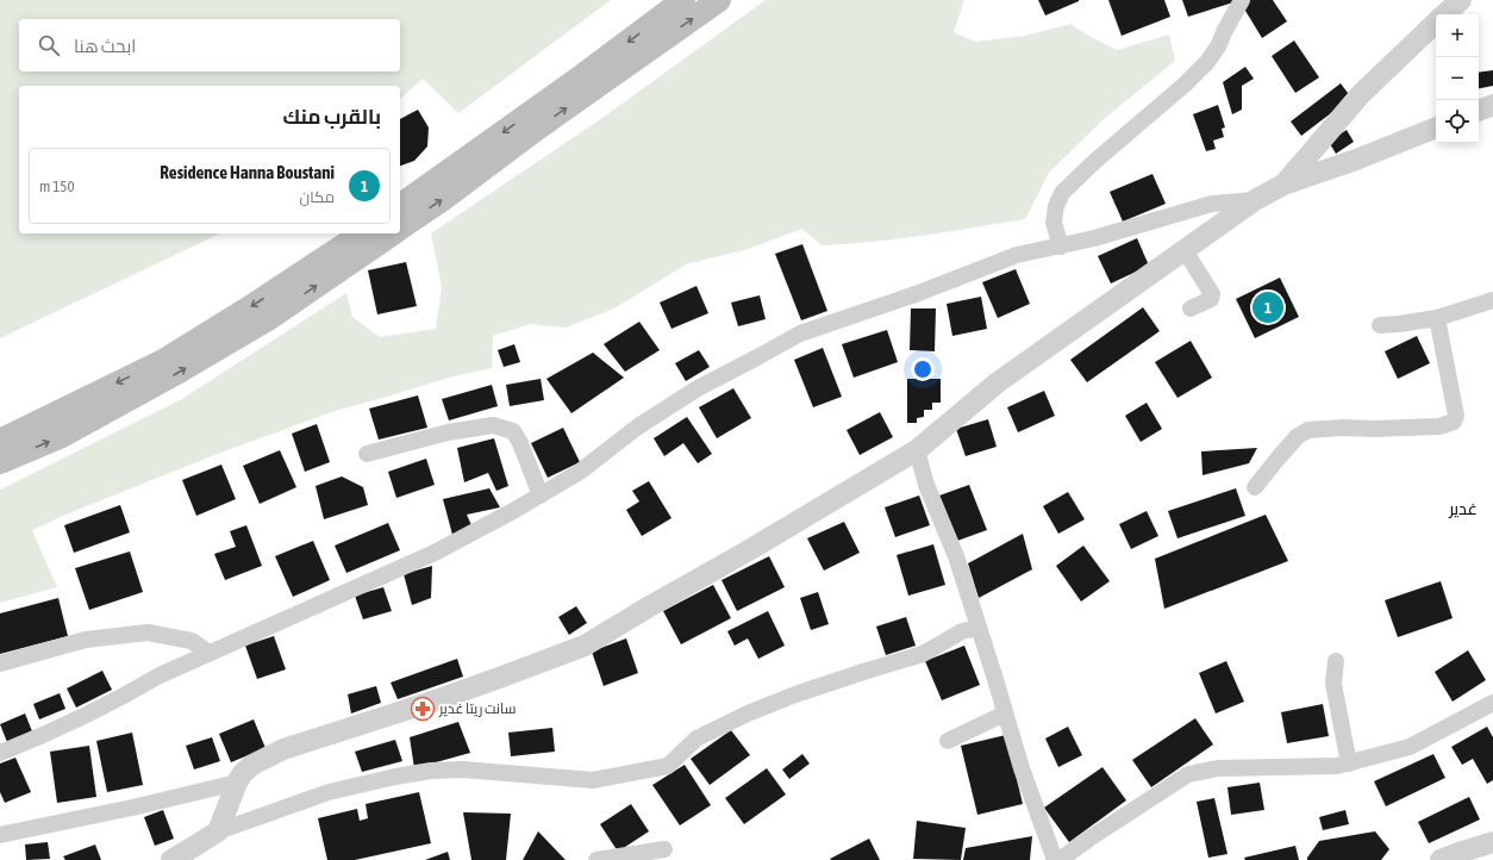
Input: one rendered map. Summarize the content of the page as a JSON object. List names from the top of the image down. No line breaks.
{"districts":["غدير"],"places":{"pharmacy":["سانت ريتا غدير"]},"page":{"map_buttons":["+","−"],"search":"ابحث هنا","heading":"بالقرب منك","list":[{"mark":"1","name":"Residence Hanna Boustani","note":"مكان","value":"150 m"}],"pins":"1"}}
